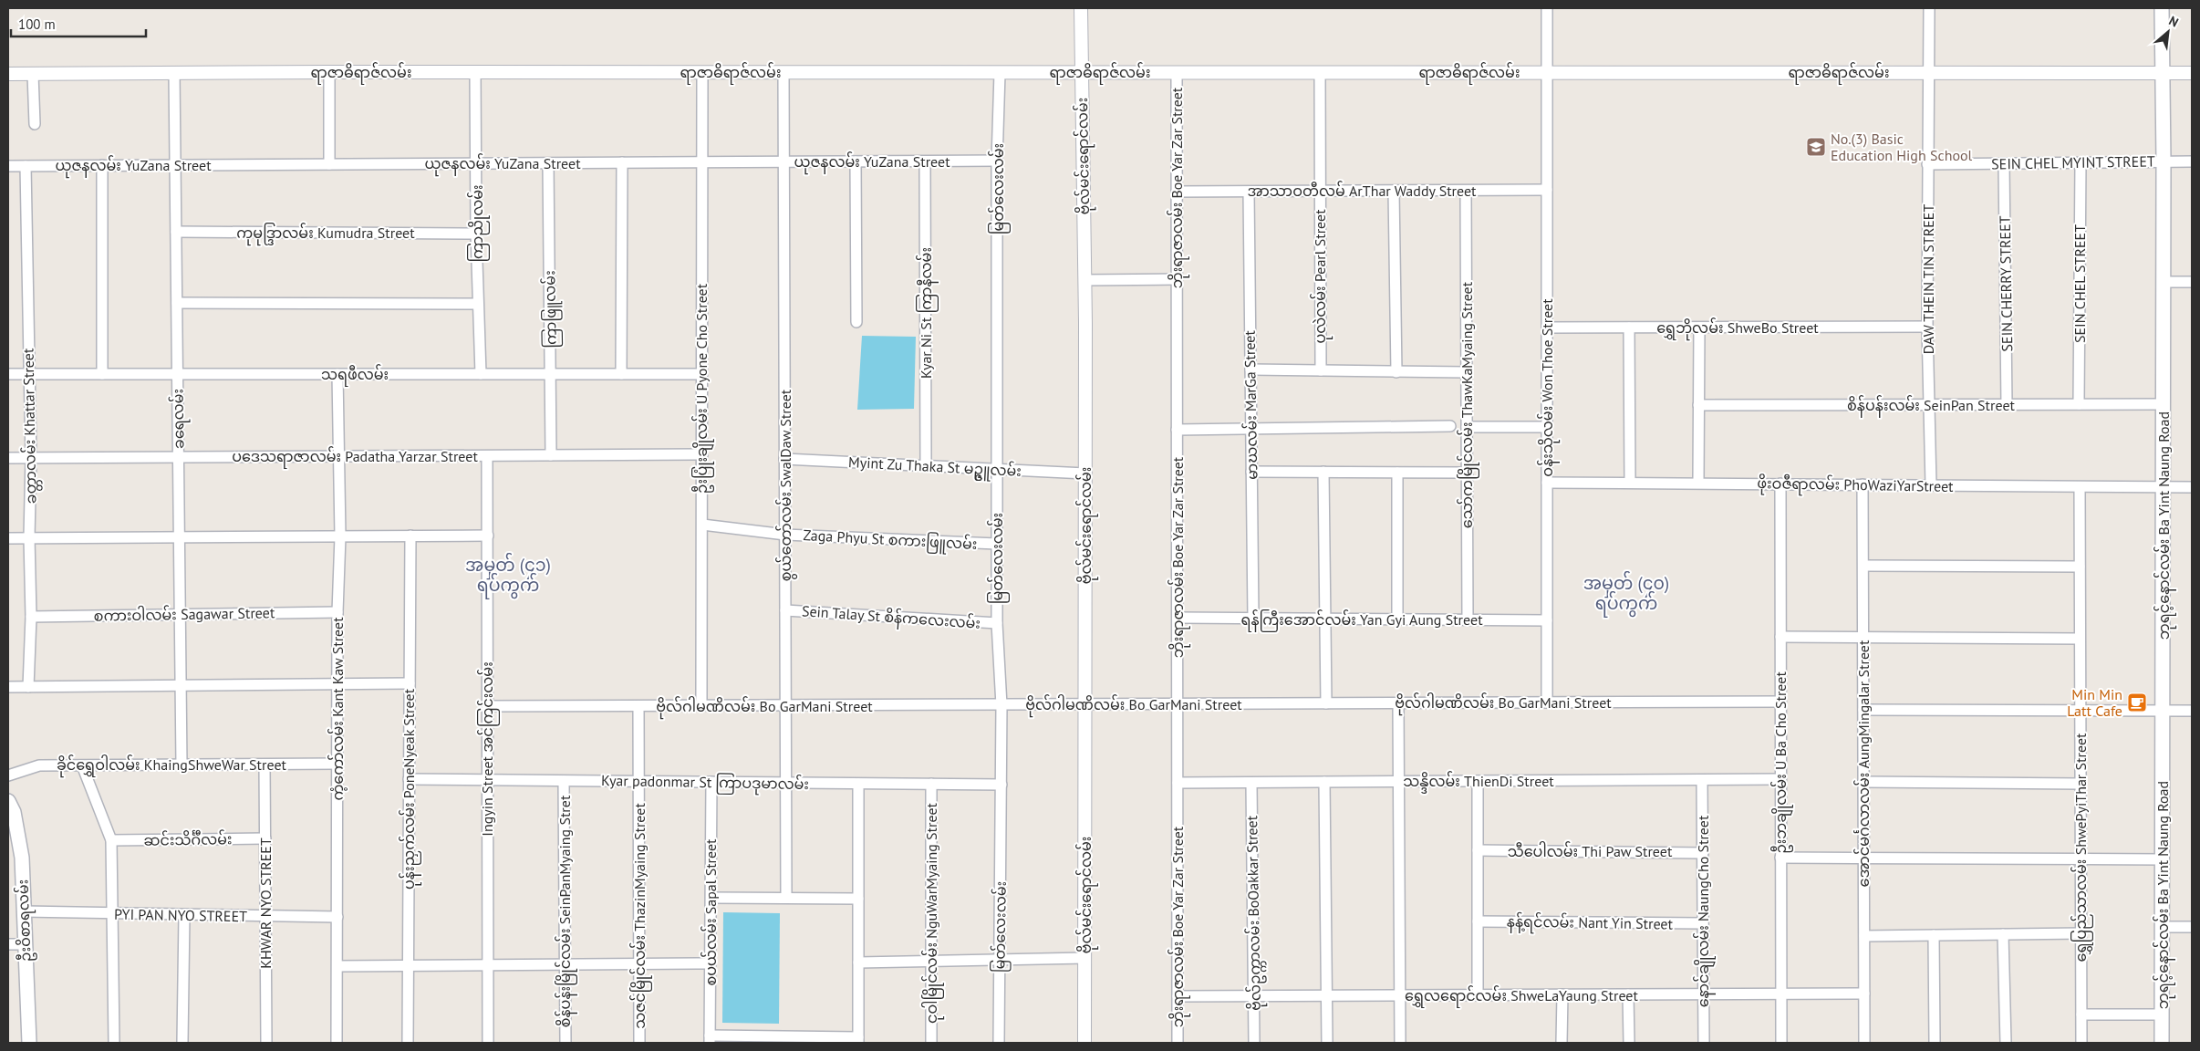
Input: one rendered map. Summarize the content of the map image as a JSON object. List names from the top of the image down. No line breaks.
{"streets":{"main road":["ဘုရင့်နောင်လမ်း Ba Yint Naung Road","ဦးဝိစာရလမ်း"],"street":["ရာဇာဓိရာဇ်လမ်း","ဗိုလ်မင်းရောင်လမ်း","ယုဇနလမ်း YuZana Street","SEIN CHEL MYINT STREET","ဘိုးရာဇာလမ်း Boe Yar Zar Street","မြတ်လေးလမ်း","အာသာဝတီလမ် ArThar Waddy Street","ကြာညိုလမ်း","ကုမုဒ္ဒြာလမ်း Kumudra Street","ပုလဲလမ်း Pearl Street","DAW THEIN TIN STREET","SEIN CHERRY STREET","SEIN CHEL STREET","ကြာဖြူလမ်း","Kyar Ni St ကြာနီလမ်း","ရွှေဘိုလမ်း ShweBo Street","သရဖီလမ်း","ဝန်းသိုလမ်း Won Thoe Street","ဦးပြုံးချိုလမ်း U Pyone Cho Street","မာဃလမ်း MarGa Street","သော်ကမြိုင်လမ်း ThawKaMyaing Street","စိန်ပန်းလမ်း SeinPan Street","ခရေလမ်း","ခတ္တာလမ်း Khattar Street","ပဒေသရာဇာလမ်း Padatha Yarzar Street","Myint Zu Thaka St မဥ္ဇူလမ်း","ဖိုးဝဇီရာလမ်း PhoWaziYarStreet","စွယ်တော်လမ်း SwalDaw Street","Zaga Phyu St စကားဖြူလမ်း","စကားဝါလမ်း Sagawar Street","Sein Talay St စိန်ကလေးလမ်း","ရန်ကြီးအောင်လမ်း Yan Gyi Aung Street","ဗိုလ်ဂါမဏိလမ်း Bo GarMani Street","ကံ့ကော်လမ်း Kant Kaw Street","Ingyin Street အင်ကြင်းလမ်း","ဦးဘချိုလမ်း U Ba Cho Street","အောင်မင်္ဂလာလမ်း AungMingalar Street","ခိုင်ရွှေဝါလမ်း KhaingShweWar Street","သန္ဒိလမ်း ThienDi Street","Kyar padonmar St ကြာပဒုမာလမ်း","ပုန်းညှက်လမ်း PoneNyeak Street","ဆင်းသိင်္ဂီလမ်း","ရွှေပြည်သာလမ်း ShwePyiThar Street","သီပေါလမ်း Thi Paw Street","KHWAR NYO STREET","စိန်ပန်းမြိုင်လမ်း SeinPanMyaing Stret","နောင်ချိုလမ်း NaungCho Street","စပယ်လမ်း Sapal Street","ငုဝါမြိုင်လမ်း NguWarMyaing Street","ဗိုလ်ဥက္ကာလမ်း BoOakkar Street","PYI PAN NYO STREET","သဇင်မြိုင်လမ်း ThazinMyaing Street","နန့်ရင်လမ်း Nant Yin Street","ရွှေလရောင်လမ်း ShweLaYaung Street"]},"crossings":[["ရာဇာဓိရာဇ်လမ်း","ဗိုလ်မင်းရောင်လမ်း"],["ရာဇာဓိရာဇ်လမ်း","ဘိုးရာဇာလမ်း Boe Yar Zar Street"],["ရာဇာဓိရာဇ်လမ်း","မြတ်လေးလမ်း"],["ရာဇာဓိရာဇ်လမ်း","ကြာညိုလမ်း"],["ရာဇာဓိရာဇ်လမ်း","ပုလဲလမ်း Pearl Street"],["ရာဇာဓိရာဇ်လမ်း","DAW THEIN TIN STREET"],["ရာဇာဓိရာဇ်လမ်း","ဝန်းသိုလမ်း Won Thoe Street"],["ရာဇာဓိရာဇ်လမ်း","ဦးပြုံးချိုလမ်း U Pyone Cho Street"],["ရာဇာဓိရာဇ်လမ်း","ခရေလမ်း"],["ရာဇာဓိရာဇ်လမ်း","စွယ်တော်လမ်း SwalDaw Street"],["ရာဇာဓိရာဇ်လမ်း","ဘုရင့်နောင်လမ်း Ba Yint Naung Road"],["ဗိုလ်မင်းရောင်လမ်း","Myint Zu Thaka St မဥ္ဇူလမ်း"],["ဗိုလ်မင်းရောင်လမ်း","ဗိုလ်ဂါမဏိလမ်း Bo GarMani Street"],["ယုဇနလမ်း YuZana Street","မြတ်လေးလမ်း"],["ယုဇနလမ်း YuZana Street","ကြာညိုလမ်း"],["ယုဇနလမ်း YuZana Street","ကြာဖြူလမ်း"],["ယုဇနလမ်း YuZana Street","Kyar Ni St ကြာနီလမ်း"],["ယုဇနလမ်း YuZana Street","ဦးပြုံးချိုလမ်း U Pyone Cho Street"],["ယုဇနလမ်း YuZana Street","ခရေလမ်း"],["ယုဇနလမ်း YuZana Street","ခတ္တာလမ်း Khattar Street"],["ယုဇနလမ်း YuZana Street","စွယ်တော်လမ်း SwalDaw Street"],["SEIN CHEL MYINT STREET","DAW THEIN TIN STREET"],["SEIN CHEL MYINT STREET","SEIN CHERRY STREET"],["SEIN CHEL MYINT STREET","SEIN CHEL STREET"],["SEIN CHEL MYINT STREET","ဘုရင့်နောင်လမ်း Ba Yint Naung Road"],["ဘိုးရာဇာလမ်း Boe Yar Zar Street","အာသာဝတီလမ် ArThar Waddy Street"],["ဘိုးရာဇာလမ်း Boe Yar Zar Street","ရန်ကြီးအောင်လမ်း Yan Gyi Aung Street"],["ဘိုးရာဇာလမ်း Boe Yar Zar Street","ဗိုလ်ဂါမဏိလမ်း Bo GarMani Street"],["ဘိုးရာဇာလမ်း Boe Yar Zar Street","သန္ဒိလမ်း ThienDi Street"],["ဘိုးရာဇာလမ်း Boe Yar Zar Street","ရွှေလရောင်လမ်း ShweLaYaung Street"],["မြတ်လေးလမ်း","Myint Zu Thaka St မဥ္ဇူလမ်း"],["မြတ်လေးလမ်း","Zaga Phyu St စကားဖြူလမ်း"],["မြတ်လေးလမ်း","Sein Talay St စိန်ကလေးလမ်း"],["မြတ်လေးလမ်း","ဗိုလ်ဂါမဏိလမ်း Bo GarMani Street"],["မြတ်လေးလမ်း","Kyar padonmar St ကြာပဒုမာလမ်း"],["အာသာဝတီလမ် ArThar Waddy Street","ပုလဲလမ်း Pearl Street"],["အာသာဝတီလမ် ArThar Waddy Street","ဝန်းသိုလမ်း Won Thoe Street"],["အာသာဝတီလမ် ArThar Waddy Street","မာဃလမ်း MarGa Street"],["အာသာဝတီလမ် ArThar Waddy Street","သော်ကမြိုင်လမ်း ThawKaMyaing Street"],["ကြာညိုလမ်း","ကုမုဒ္ဒြာလမ်း Kumudra Street"],["ကြာညိုလမ်း","သရဖီလမ်း"],["ကုမုဒ္ဒြာလမ်း Kumudra Street","ခရေလမ်း"],["DAW THEIN TIN STREET","ရွှေဘိုလမ်း ShweBo Street"],["DAW THEIN TIN STREET","စိန်ပန်းလမ်း SeinPan Street"],["DAW THEIN TIN STREET","ဖိုးဝဇီရာလမ်း PhoWaziYarStreet"],["SEIN CHERRY STREET","စိန်ပန်းလမ်း SeinPan Street"],["SEIN CHEL STREET","စိန်ပန်းလမ်း SeinPan Street"],["ကြာဖြူလမ်း","သရဖီလမ်း"],["ကြာဖြူလမ်း","ပဒေသရာဇာလမ်း Padatha Yarzar Street"],["Kyar Ni St ကြာနီလမ်း","Myint Zu Thaka St မဥ္ဇူလမ်း"],["ရွှေဘိုလမ်း ShweBo Street","ဝန်းသိုလမ်း Won Thoe Street"],["သရဖီလမ်း","ဦးပြုံးချိုလမ်း U Pyone Cho Street"],["သရဖီလမ်း","ခရေလမ်း"],["သရဖီလမ်း","ခတ္တာလမ်း Khattar Street"],["သရဖီလမ်း","ကံ့ကော်လမ်း Kant Kaw Street"],["ဝန်းသိုလမ်း Won Thoe Street","ဖိုးဝဇီရာလမ်း PhoWaziYarStreet"],["ဝန်းသိုလမ်း Won Thoe Street","ရန်ကြီးအောင်လမ်း Yan Gyi Aung Street"],["ဝန်းသိုလမ်း Won Thoe Street","ဗိုလ်ဂါမဏိလမ်း Bo GarMani Street"],["ဦးပြုံးချိုလမ်း U Pyone Cho Street","ပဒေသရာဇာလမ်း Padatha Yarzar Street"],["ဦးပြုံးချိုလမ်း U Pyone Cho Street","Zaga Phyu St စကားဖြူလမ်း"],["ဦးပြုံးချိုလမ်း U Pyone Cho Street","ဗိုလ်ဂါမဏိလမ်း Bo GarMani Street"],["မာဃလမ်း MarGa Street","ရန်ကြီးအောင်လမ်း Yan Gyi Aung Street"],["သော်ကမြိုင်လမ်း ThawKaMyaing Street","ရန်ကြီးအောင်လမ်း Yan Gyi Aung Street"],["စိန်ပန်းလမ်း SeinPan Street","ဘုရင့်နောင်လမ်း Ba Yint Naung Road"],["ခရေလမ်း","ပဒေသရာဇာလမ်း Padatha Yarzar Street"],["ခရေလမ်း","စကားဝါလမ်း Sagawar Street"],["ခရေလမ်း","ခိုင်ရွှေဝါလမ်း KhaingShweWar Street"],["ခတ္တာလမ်း Khattar Street","ပဒေသရာဇာလမ်း Padatha Yarzar Street"],["ခတ္တာလမ်း Khattar Street","စကားဝါလမ်း Sagawar Street"],["ပဒေသရာဇာလမ်း Padatha Yarzar Street","ကံ့ကော်လမ်း Kant Kaw Street"],["ပဒေသရာဇာလမ်း Padatha Yarzar Street","Ingyin Street အင်ကြင်းလမ်း"],["Myint Zu Thaka St မဥ္ဇူလမ်း","စွယ်တော်လမ်း SwalDaw Street"],["ဖိုးဝဇီရာလမ်း PhoWaziYarStreet","ဘုရင့်နောင်လမ်း Ba Yint Naung Road"],["ဖိုးဝဇီရာလမ်း PhoWaziYarStreet","ဦးဘချိုလမ်း U Ba Cho Street"],["ဖိုးဝဇီရာလမ်း PhoWaziYarStreet","အောင်မင်္ဂလာလမ်း AungMingalar Street"],["ဖိုးဝဇီရာလမ်း PhoWaziYarStreet","ရွှေပြည်သာလမ်း ShwePyiThar Street"],["စွယ်တော်လမ်း SwalDaw Street","Zaga Phyu St စကားဖြူလမ်း"],["စွယ်တော်လမ်း SwalDaw Street","Sein Talay St စိန်ကလေးလမ်း"],["စွယ်တော်လမ်း SwalDaw Street","ဗိုလ်ဂါမဏိလမ်း Bo GarMani Street"],["စွယ်တော်လမ်း SwalDaw Street","Kyar padonmar St ကြာပဒုမာလမ်း"],["စကားဝါလမ်း Sagawar Street","ကံ့ကော်လမ်း Kant Kaw Street"],["ဗိုလ်ဂါမဏိလမ်း Bo GarMani Street","Ingyin Street အင်ကြင်းလမ်း"],["ဗိုလ်ဂါမဏိလမ်း Bo GarMani Street","ဦးဘချိုလမ်း U Ba Cho Street"],["ဗိုလ်ဂါမဏိလမ်း Bo GarMani Street","သဇင်မြိုင်လမ်း ThazinMyaing Street"],["ကံ့ကော်လမ်း Kant Kaw Street","ခိုင်ရွှေဝါလမ်း KhaingShweWar Street"],["ကံ့ကော်လမ်း Kant Kaw Street","PYI PAN NYO STREET"],["Ingyin Street အင်ကြင်းလမ်း","Kyar padonmar St ကြာပဒုမာလမ်း"],["ဦးဘချိုလမ်း U Ba Cho Street","သန္ဒိလမ်း ThienDi Street"],["ဦးဘချိုလမ်း U Ba Cho Street","ရွှေလရောင်လမ်း ShweLaYaung Street"],["အောင်မင်္ဂလာလမ်း AungMingalar Street","ရွှေလရောင်လမ်း ShweLaYaung Street"],["ခိုင်ရွှေဝါလမ်း KhaingShweWar Street","KHWAR NYO STREET"],["သန္ဒိလမ်း ThienDi Street","နောင်ချိုလမ်း NaungCho Street"],["သန္ဒိလမ်း ThienDi Street","ဗိုလ်ဥက္ကာလမ်း BoOakkar Street"],["Kyar padonmar St ကြာပဒုမာလမ်း","ပုန်းညှက်လမ်း PoneNyeak Street"],["Kyar padonmar St ကြာပဒုမာလမ်း","စိန်ပန်းမြိုင်လမ်း SeinPanMyaing Stret"],["Kyar padonmar St ကြာပဒုမာလမ်း","စပယ်လမ်း Sapal Street"],["Kyar padonmar St ကြာပဒုမာလမ်း","ငုဝါမြိုင်လမ်း NguWarMyaing Street"],["Kyar padonmar St ကြာပဒုမာလမ်း","သဇင်မြိုင်လမ်း ThazinMyaing Street"],["ဆင်းသိင်္ဂီလမ်း","KHWAR NYO STREET"],["သီပေါလမ်း Thi Paw Street","နောင်ချိုလမ်း NaungCho Street"],["KHWAR NYO STREET","PYI PAN NYO STREET"],["နောင်ချိုလမ်း NaungCho Street","နန့်ရင်လမ်း Nant Yin Street"],["နောင်ချိုလမ်း NaungCho Street","ရွှေလရောင်လမ်း ShweLaYaung Street"],["ဗိုလ်ဥက္ကာလမ်း BoOakkar Street","ရွှေလရောင်လမ်း ShweLaYaung Street"],["PYI PAN NYO STREET","ဦးဝိစာရလမ်း"]],"districts":["အမှတ် (၄၁) ရပ်ကွက်","အမှတ် (၄၀) ရပ်ကွက်"],"places":{"school or university":["No.(3) Basic Education High School"],"cafe":["Min Min Latt Cafe"]},"scale_bar":"100 m","north":"top right"}
